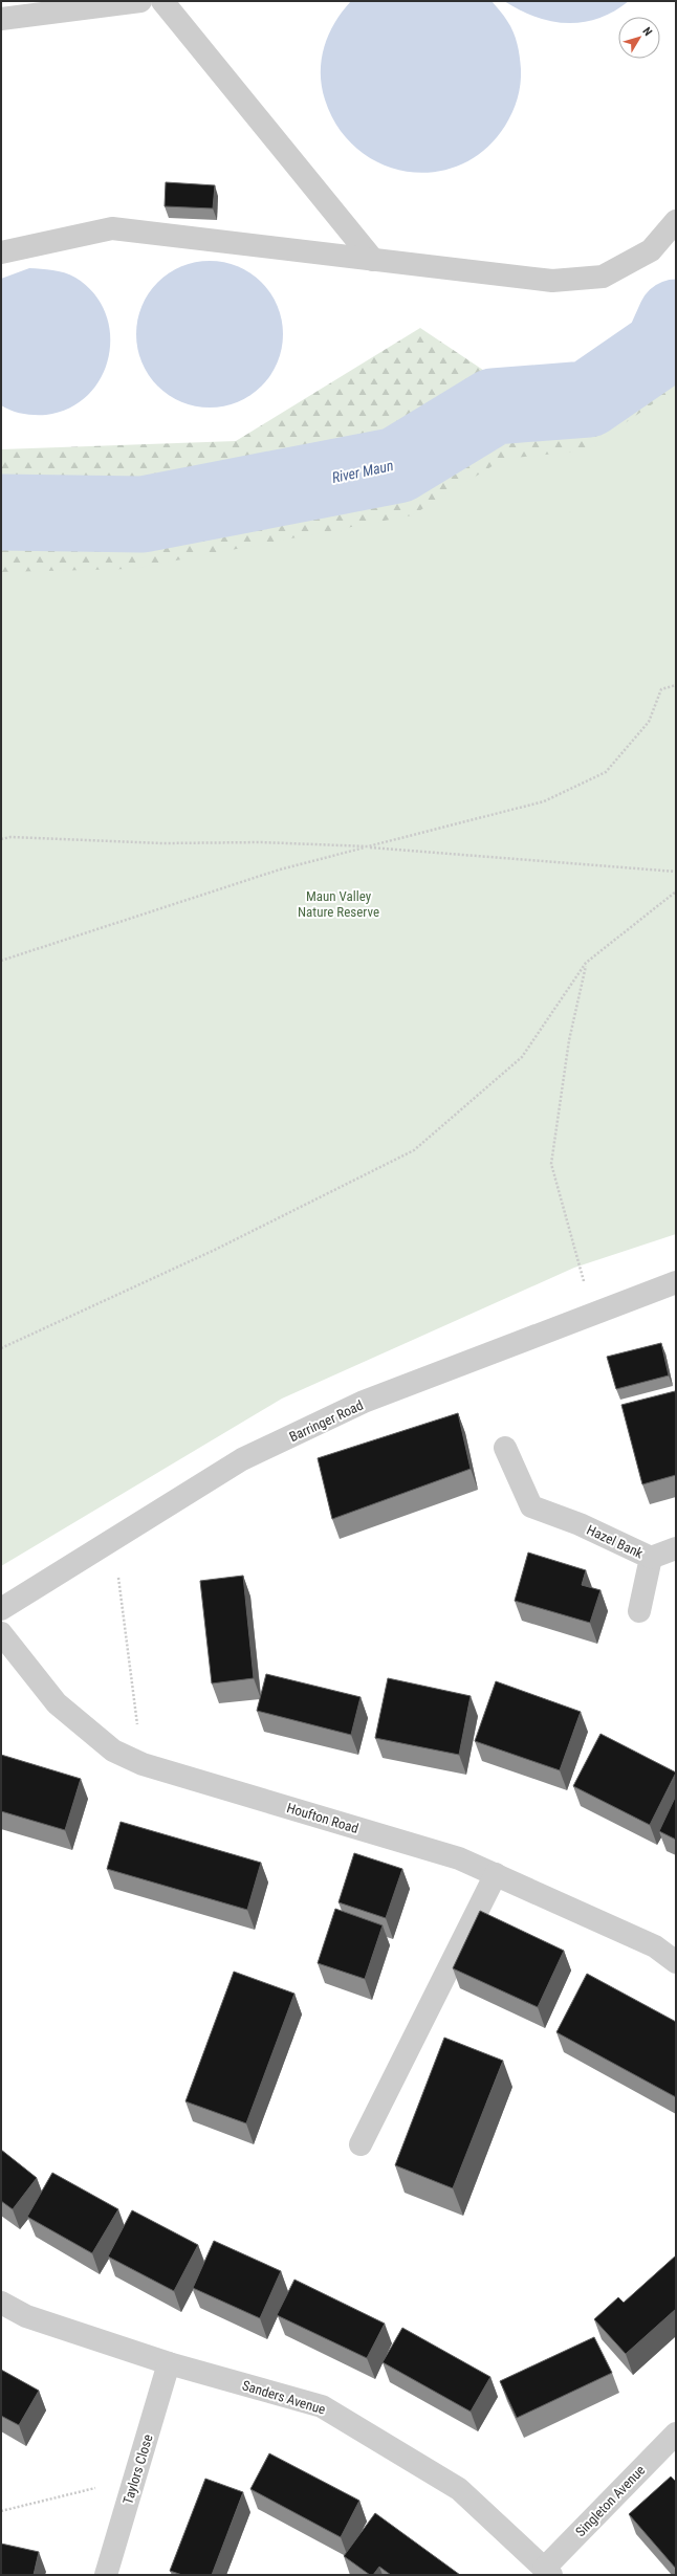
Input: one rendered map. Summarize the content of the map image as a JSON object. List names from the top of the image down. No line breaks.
{"streets":{"street":["Barringer Road","Hazel Bank","Houfton Road","Sanders Avenue","Taylors Close","Singleton Avenue"]},"crossings":[["Sanders Avenue","Taylors Close"],["Sanders Avenue","Singleton Avenue"]],"water":["River Maun"],"parks":["Maun Valley Nature Reserve"],"north":"top right"}
